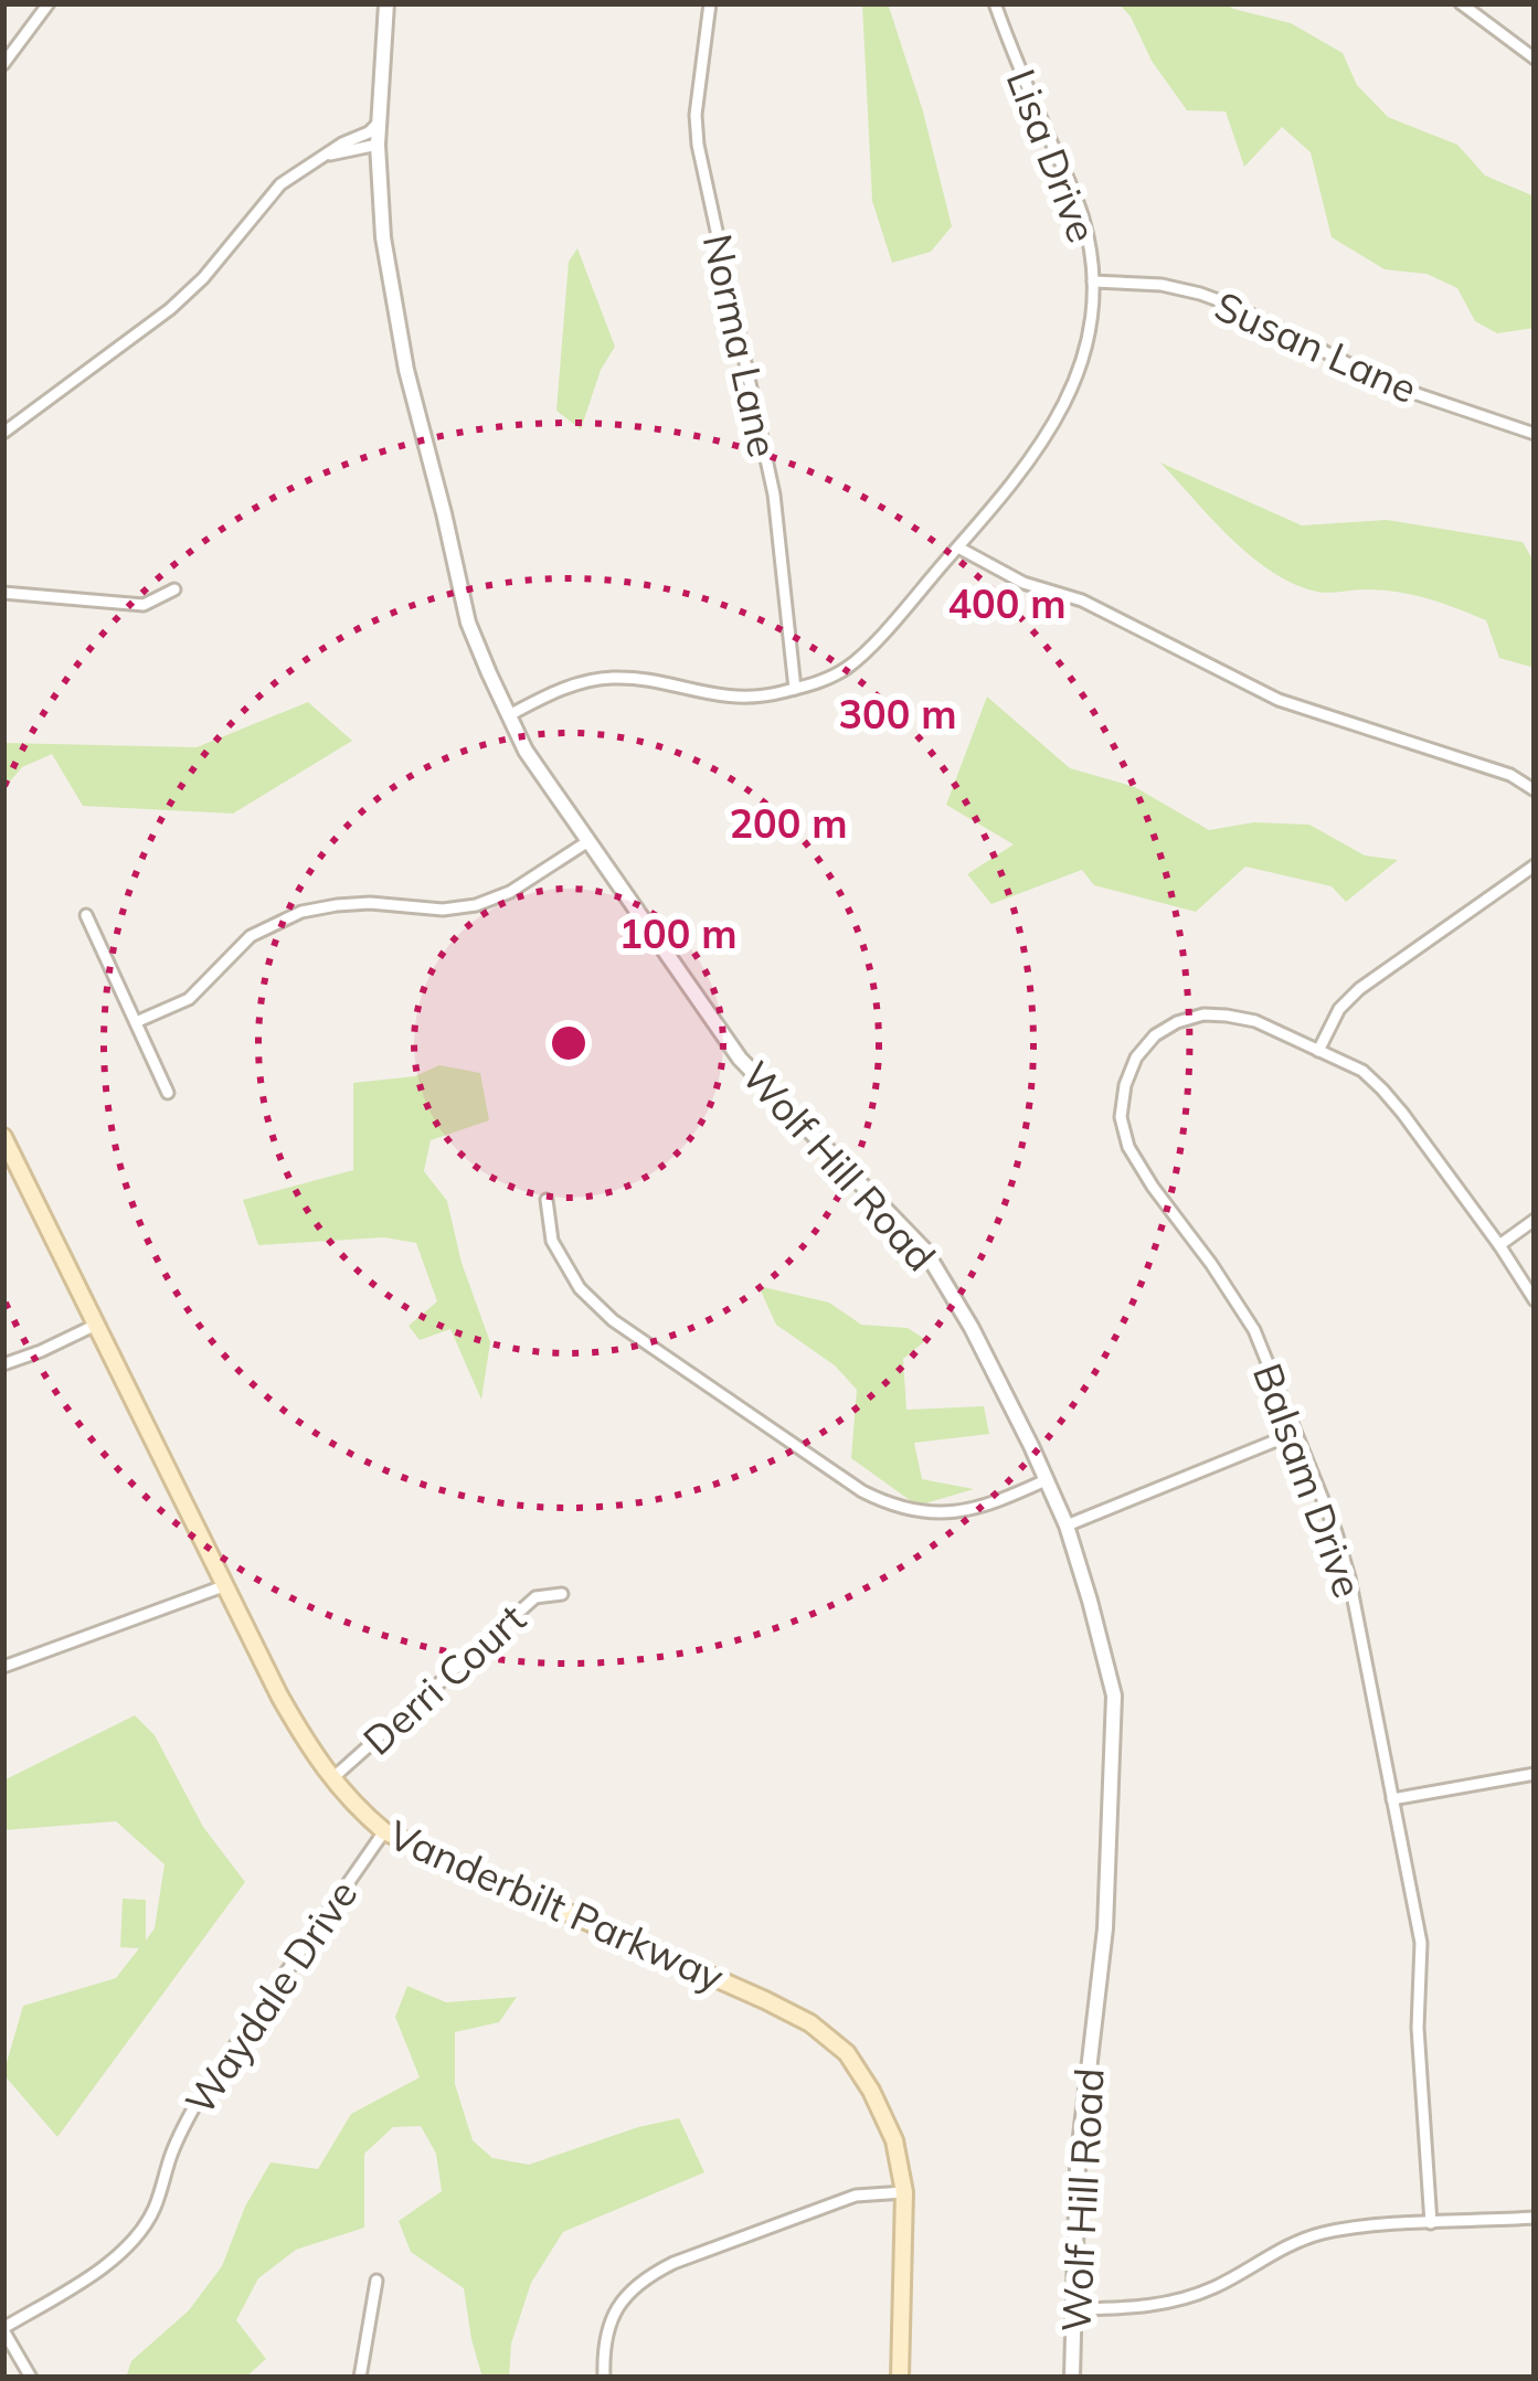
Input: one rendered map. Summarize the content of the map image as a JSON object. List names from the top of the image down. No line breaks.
{"streets":{"main road":["Vanderbilt Parkway"],"street":["Lisa Drive","Norma Lane","Susan Lane","Wolf Hill Road","Balsam Drive","Derri Court","Waydale Drive"]},"crossings":[["Lisa Drive","Norma Lane"],["Lisa Drive","Susan Lane"],["Lisa Drive","Wolf Hill Road"],["Derri Court","Vanderbilt Parkway"],["Vanderbilt Parkway","Waydale Drive"]],"rings":["400 m","300 m","200 m","100 m"]}
